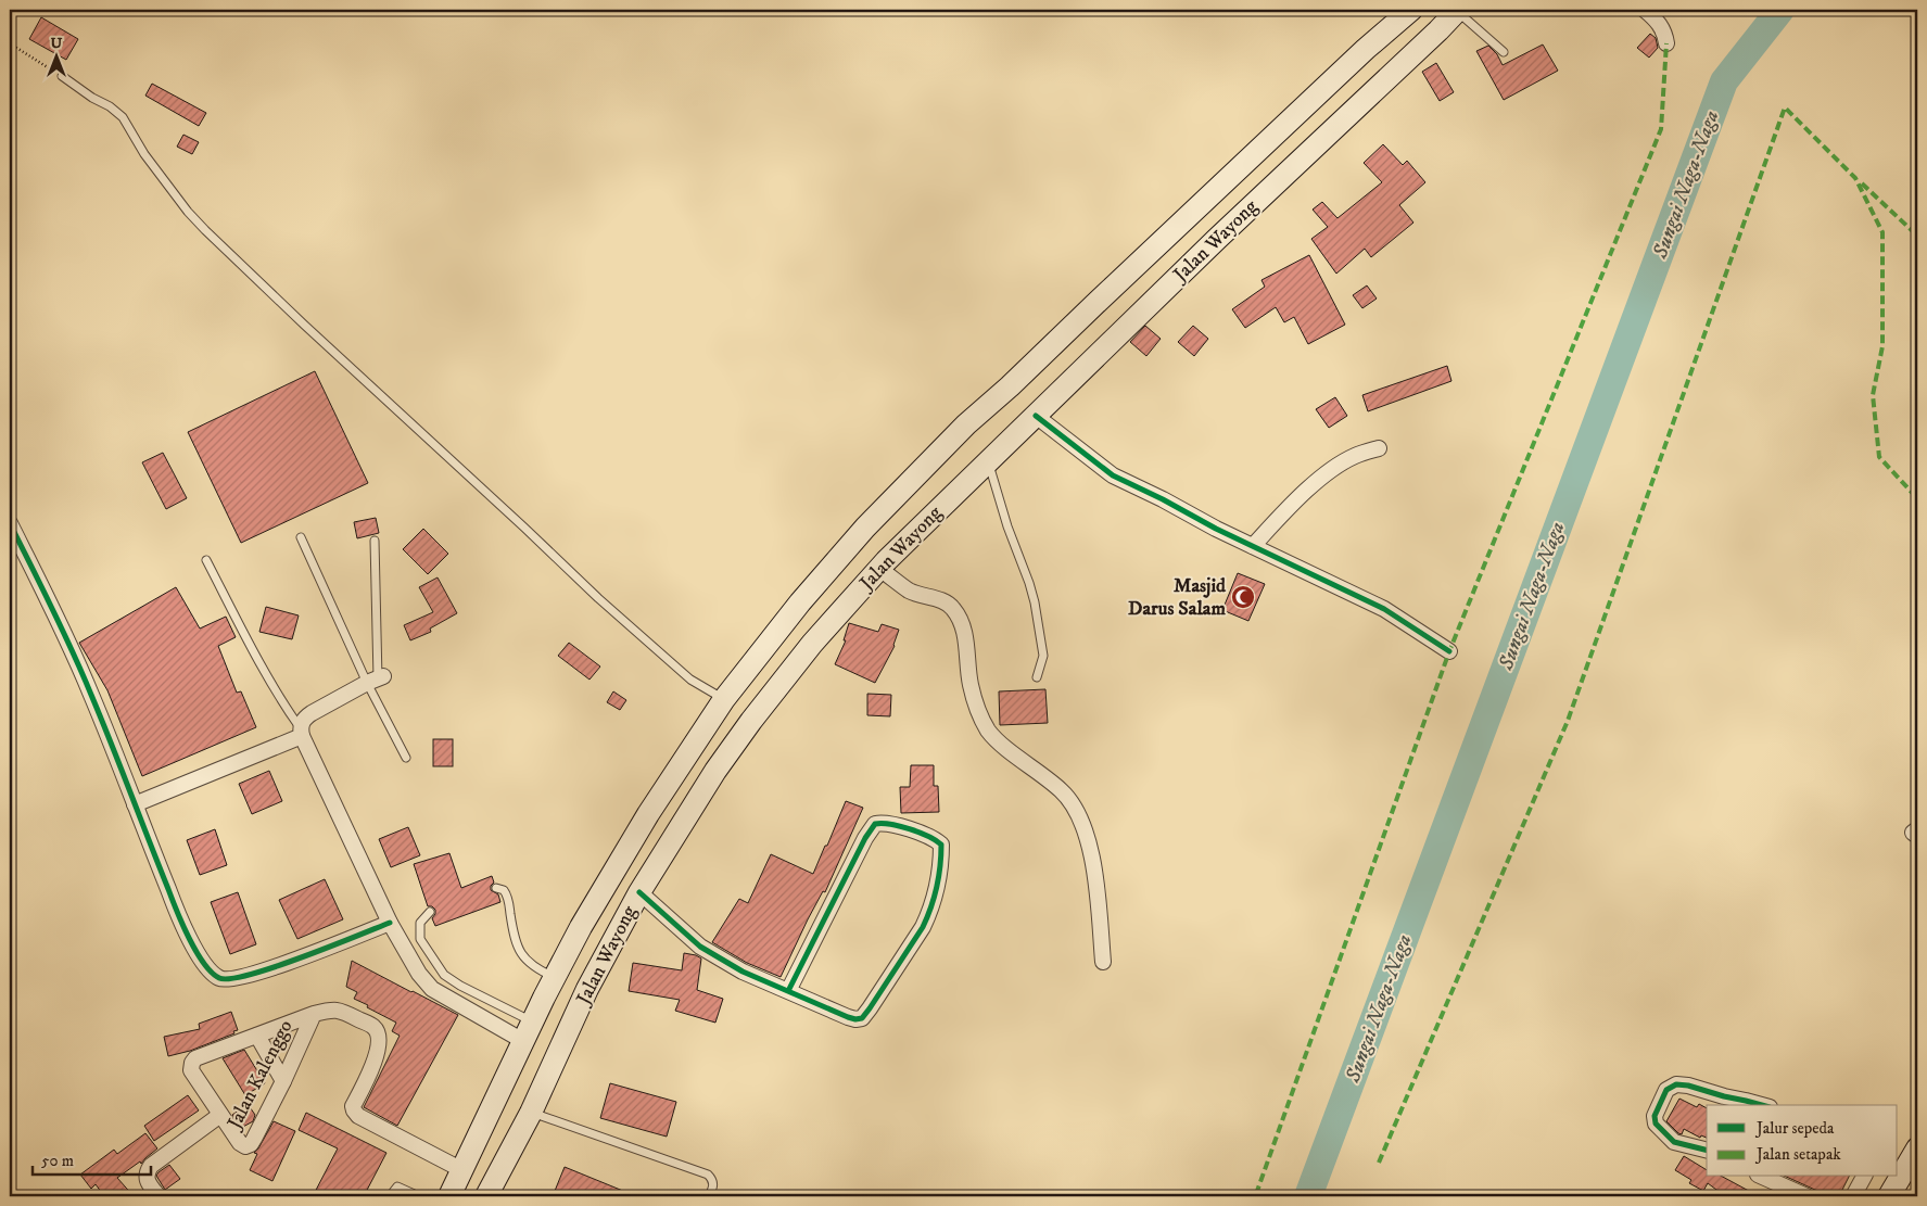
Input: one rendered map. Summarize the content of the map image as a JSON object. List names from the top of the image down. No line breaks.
{"streets":{"main road":["Jalan Wayong"],"street":["Jalan Kalenggo"]},"crossings":[["Jalan Wayong","Jalan Kalenggo"]],"water":["Sungai Naga-Naga"],"places":{"mosque":["Masjid Darus Salam"]},"legend":["Jalur sepeda","Jalan setapak"],"scale_bar":"50 m","north":"top"}
